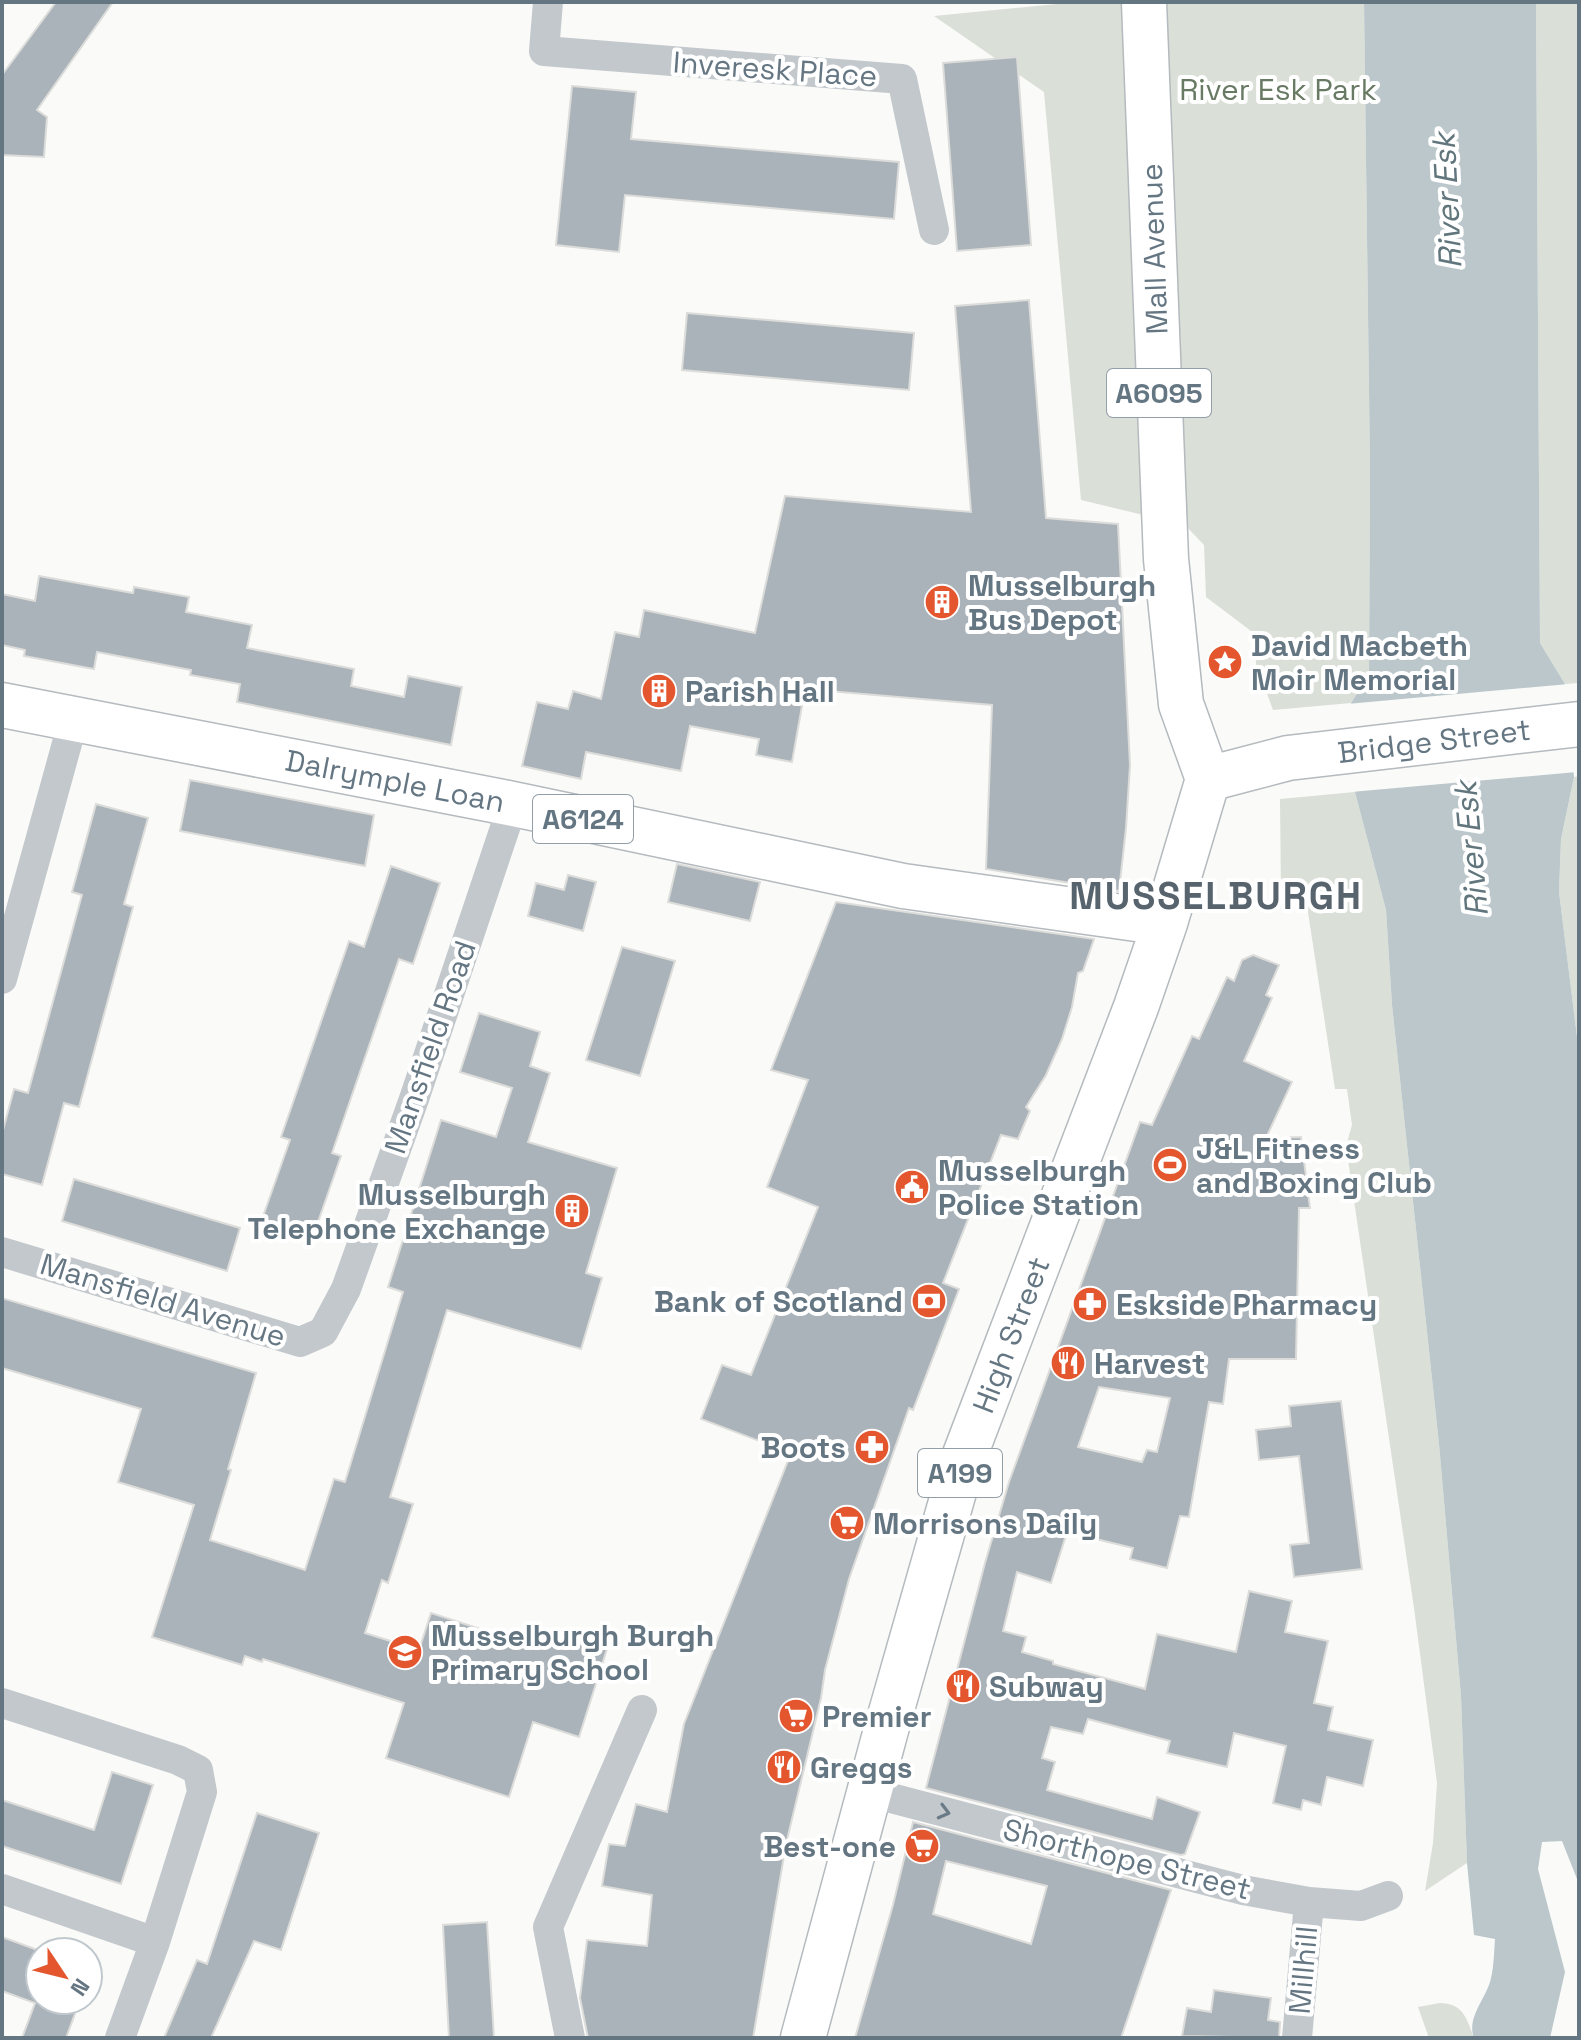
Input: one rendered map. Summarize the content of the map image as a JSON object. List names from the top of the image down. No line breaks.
{"streets":{"main road":["Mall Avenue","A6095","Bridge Street","Dalrymple Loan","A6124","High Street","A199"],"street":["Inveresk Place","Mansfield Road","Mansfield Avenue","Shorthope Street","Millhill"]},"crossings":[["Mall Avenue","Bridge Street"],["Mall Avenue","High Street"],["Bridge Street","High Street"],["Dalrymple Loan","Mansfield Road"],["Dalrymple Loan","High Street"],["Mansfield Road","Mansfield Avenue"],["High Street","Shorthope Street"],["Shorthope Street","Millhill"]],"one_way":["Shorthope Street"],"districts":["MUSSELBURGH"],"water":["River Esk"],"parks":["River Esk Park"],"places":{"building":["Musselburgh Bus Depot","Parish Hall","Musselburgh Telephone Exchange"],"place":["David Macbeth Moir Memorial"],"sports":["J&L Fitness and Boxing Club"],"public building":["Musselburgh Police Station"],"bank":["Bank of Scotland"],"pharmacy":["Eskside Pharmacy","Boots"],"restaurant":["Harvest","Subway","Greggs"],"supermarket":["Morrisons Daily","Premier","Best-one"],"school or university":["Musselburgh Burgh Primary School"]},"north":"bottom right"}
